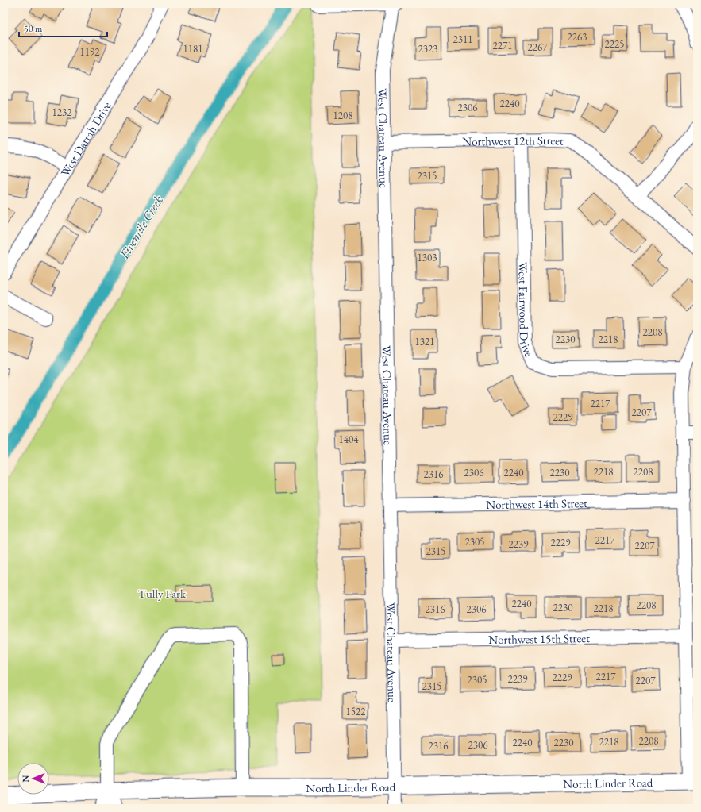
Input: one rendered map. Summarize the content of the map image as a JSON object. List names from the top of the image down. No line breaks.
{"streets":{"main road":["North Linder Road"],"street":["West Chateau Avenue","West Darrah Drive","Northwest 12th Street","West Fairwood Drive","Northwest 14th Street","Northwest 15th Street"]},"crossings":[["West Chateau Avenue","Northwest 12th Street"],["West Chateau Avenue","Northwest 14th Street"],["West Chateau Avenue","Northwest 15th Street"],["West Chateau Avenue","North Linder Road"],["Northwest 12th Street","West Fairwood Drive"]],"water":["Fivemile Creek"],"parks":["Tully Park"],"house_numbers":["2263","2311","2225","2271","2267","1181","2323","1192","2240","2306","1232","1208","2315","1303","2208","2230","2218","1321","2217","2207","2229","1404","2218","2208","2306","2240","2230","2316","2217","2305","2229","2239","2207","2315","2240","2208","2230","2218","2316","2306","2217","2229","2239","2305","2207","2315","1522","2208","2218","2240","2230","2306","2316"],"scale_bar":"50 m","north":"left"}
